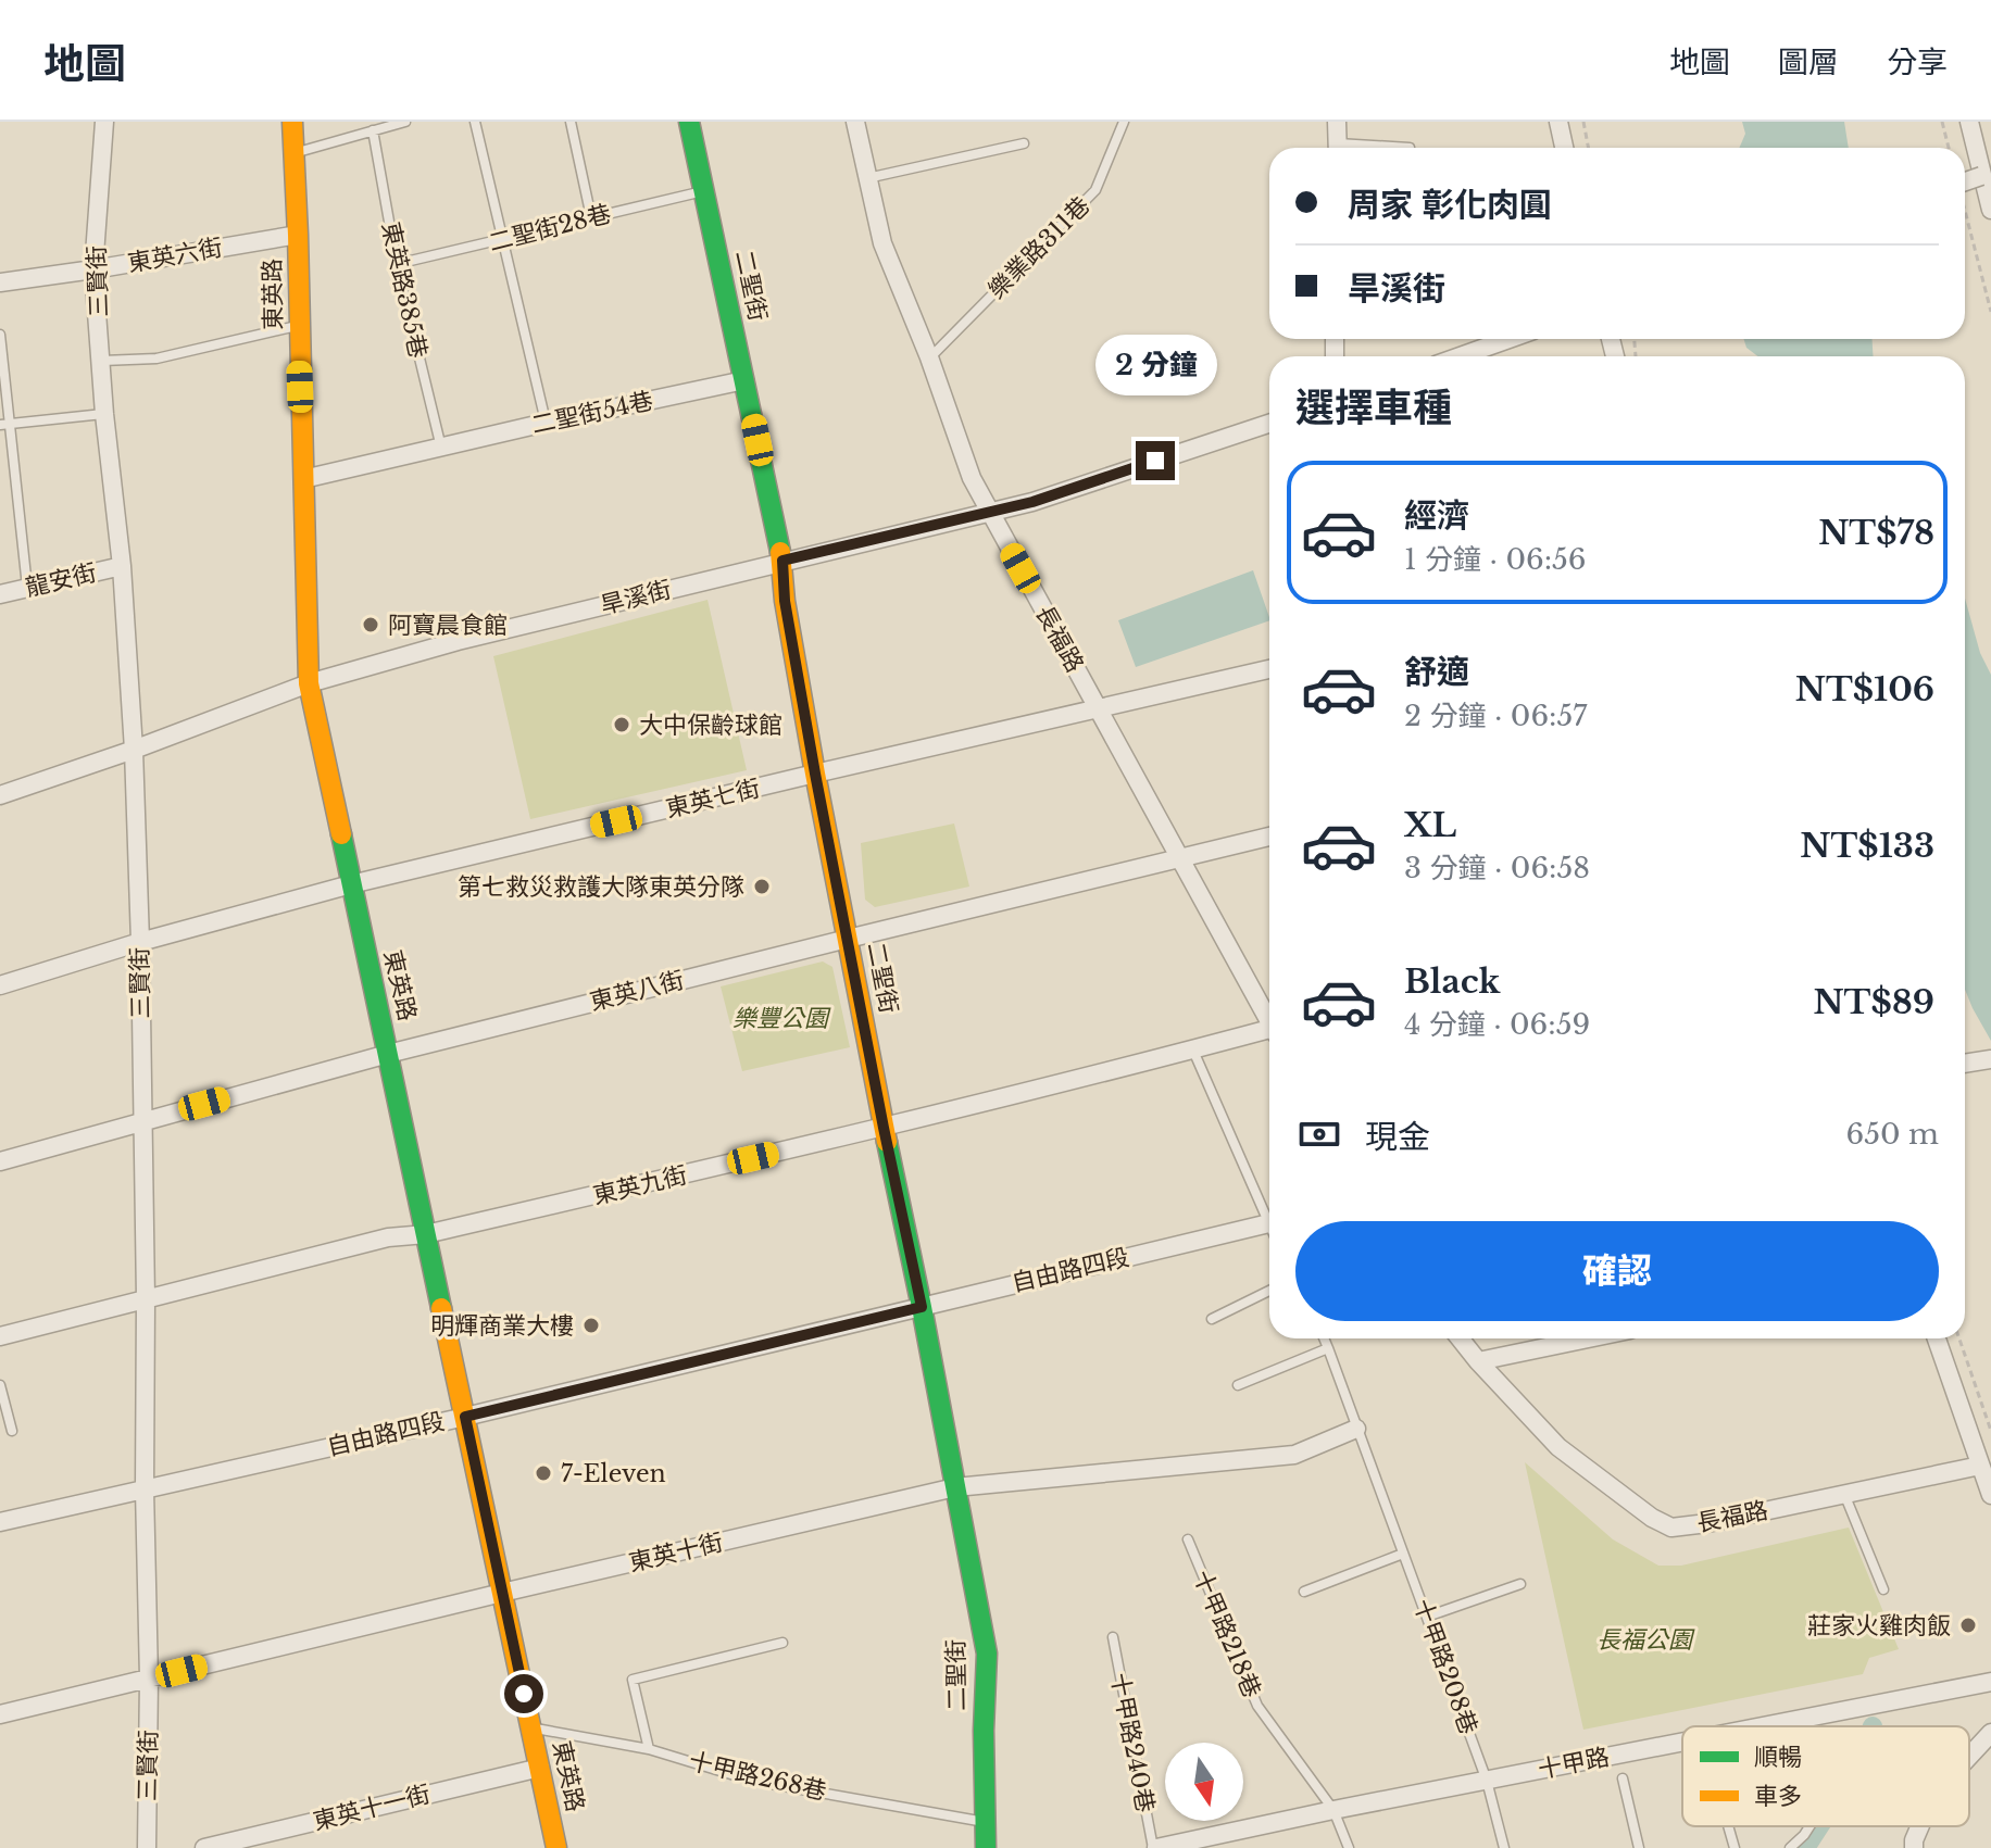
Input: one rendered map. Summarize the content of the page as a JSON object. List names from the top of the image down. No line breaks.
{"streets":{"street":["東英六街","三賢街","二聖街","東英路","二聖街54巷","龍安街","旱溪街","長福路","東英七街","東英八街","東英九街","自由路四段","東英十街","十甲路","東英十一街"],"lane":["二聖街28巷","樂業路311巷","東英路385巷","十甲路218巷","十甲路208巷","十甲路240巷","十甲路268巷"]},"crossings":[["二聖街28巷","二聖街"],["二聖街28巷","東英路385巷"],["樂業路311巷","長福路"],["東英六街","三賢街"],["東英六街","東英路"],["三賢街","龍安街"],["三賢街","旱溪街"],["三賢街","東英七街"],["三賢街","東英八街"],["三賢街","東英九街"],["三賢街","自由路四段"],["三賢街","東英十街"],["二聖街","二聖街54巷"],["二聖街","旱溪街"],["二聖街","東英七街"],["二聖街","東英八街"],["二聖街","東英九街"],["二聖街","自由路四段"],["二聖街","東英十街"],["二聖街","十甲路268巷"],["東英路385巷","二聖街54巷"],["東英路","二聖街54巷"],["東英路","旱溪街"],["東英路","東英七街"],["東英路","東英八街"],["東英路","東英九街"],["東英路","自由路四段"],["東英路","東英十街"],["東英路","十甲路268巷"],["東英路","東英十一街"],["旱溪街","長福路"],["長福路","東英七街"],["長福路","東英八街"],["東英十街","十甲路208巷"],["十甲路218巷","十甲路"],["十甲路208巷","十甲路"],["十甲路240巷","十甲路"]],"parks":["樂豐公園","長福公園"],"places":["阿寶晨食館","大中保齡球館","第七救災救護大隊東英分隊","明輝商業大樓","7-Eleven","莊家火雞肉飯"],"legend":["順暢","車多"],"north":"bottom","page":{"header":"地圖","nav":["地圖","圖層","分享"],"banner":["周家 彰化肉圓","旱溪街"],"bubble":"2 分鐘","heading":"選擇車種","list":[{"name":"經濟","note":"1 分鐘 · 06:56","value":"NT$78"},{"name":"舒適","note":"2 分鐘 · 06:57","value":"NT$106"},{"name":"XL","note":"3 分鐘 · 06:58","value":"NT$133"},{"name":"Black","note":"4 分鐘 · 06:59","value":"NT$89"}],"pay":["現金","650 m"],"buttons":"確認"}}
